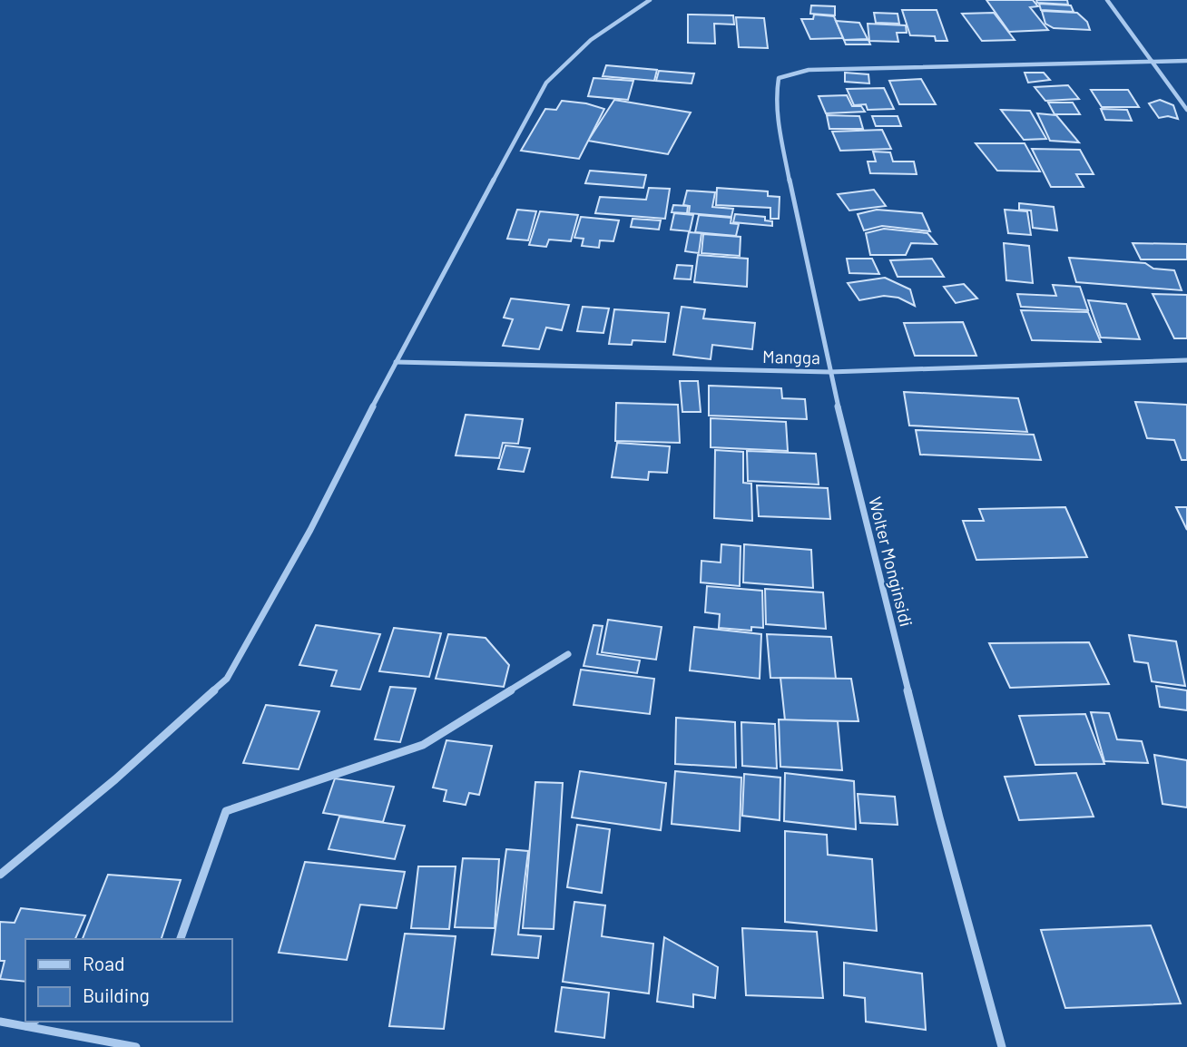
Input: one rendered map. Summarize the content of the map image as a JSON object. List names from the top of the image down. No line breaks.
{"streets":{"street":["Mangga","Wolter Monginsidi"]},"crossings":[["Mangga","Wolter Monginsidi"]],"legend":["Road","Building"]}
